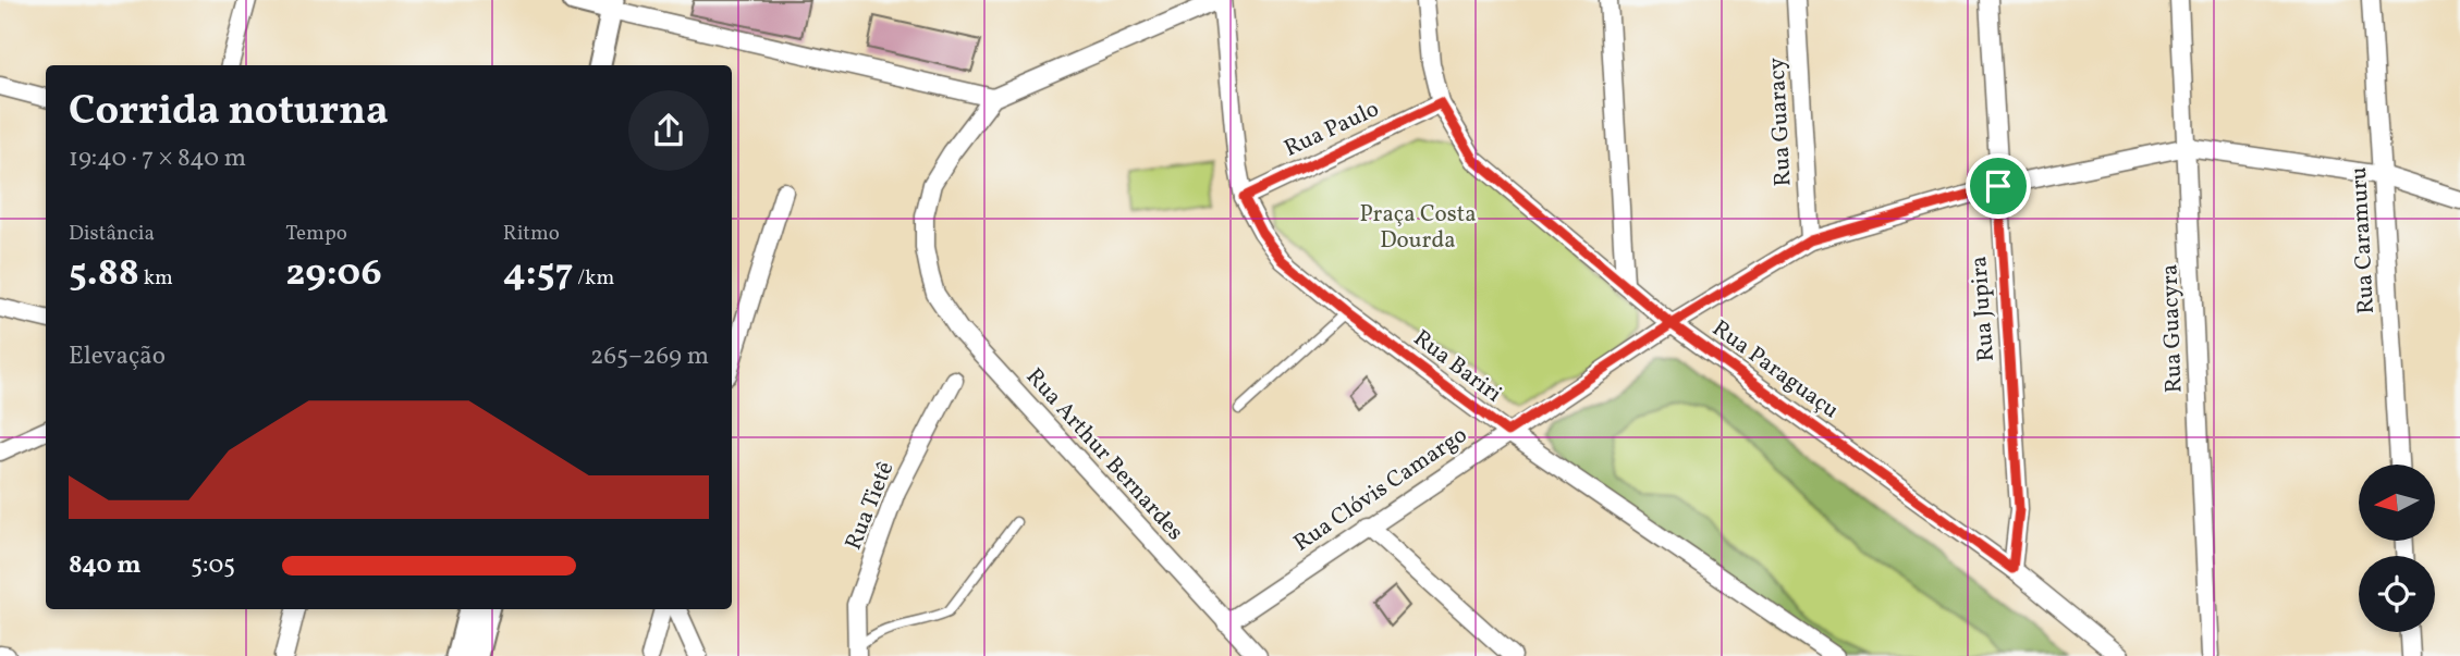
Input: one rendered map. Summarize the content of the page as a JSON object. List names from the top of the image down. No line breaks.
{"streets":{"street":["Rua Guaracy","Rua Paulo","Rua Caramuru","Rua Jupira","Rua Guacyra","Rua Bariri","Rua Paraguaçu","Rua Arthur Bernardes","Rua Clóvis Camargo","Rua Tietê"]},"crossings":[["Rua Guaracy","Rua Clóvis Camargo"],["Rua Paulo","Rua Bariri"],["Rua Paulo","Rua Paraguaçu"],["Rua Caramuru","Rua Clóvis Camargo"],["Rua Jupira","Rua Paraguaçu"],["Rua Jupira","Rua Clóvis Camargo"],["Rua Guacyra","Rua Clóvis Camargo"],["Rua Bariri","Rua Clóvis Camargo"],["Rua Paraguaçu","Rua Clóvis Camargo"],["Rua Arthur Bernardes","Rua Clóvis Camargo"]],"parks":["Praça Costa Dourda"],"north":"left","page":{"heading":["Corrida noturna","19:40 · 7 × 840 m"],"stats":[["Distância","5.88 km"],["Tempo","29:06"],["Ritmo","4:57 /km"]],"chart":["Elevação","265–269 m"],"list":[{"name":"840 m","note":"5:05"}]}}
